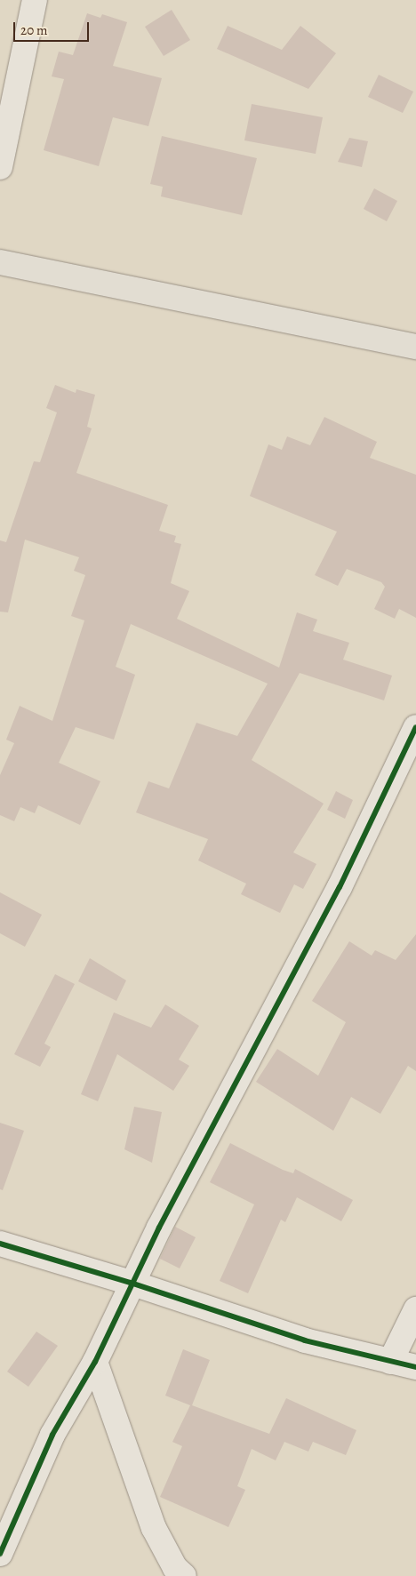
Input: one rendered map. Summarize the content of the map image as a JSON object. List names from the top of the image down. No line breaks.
{"scale_bar":"20 m"}
